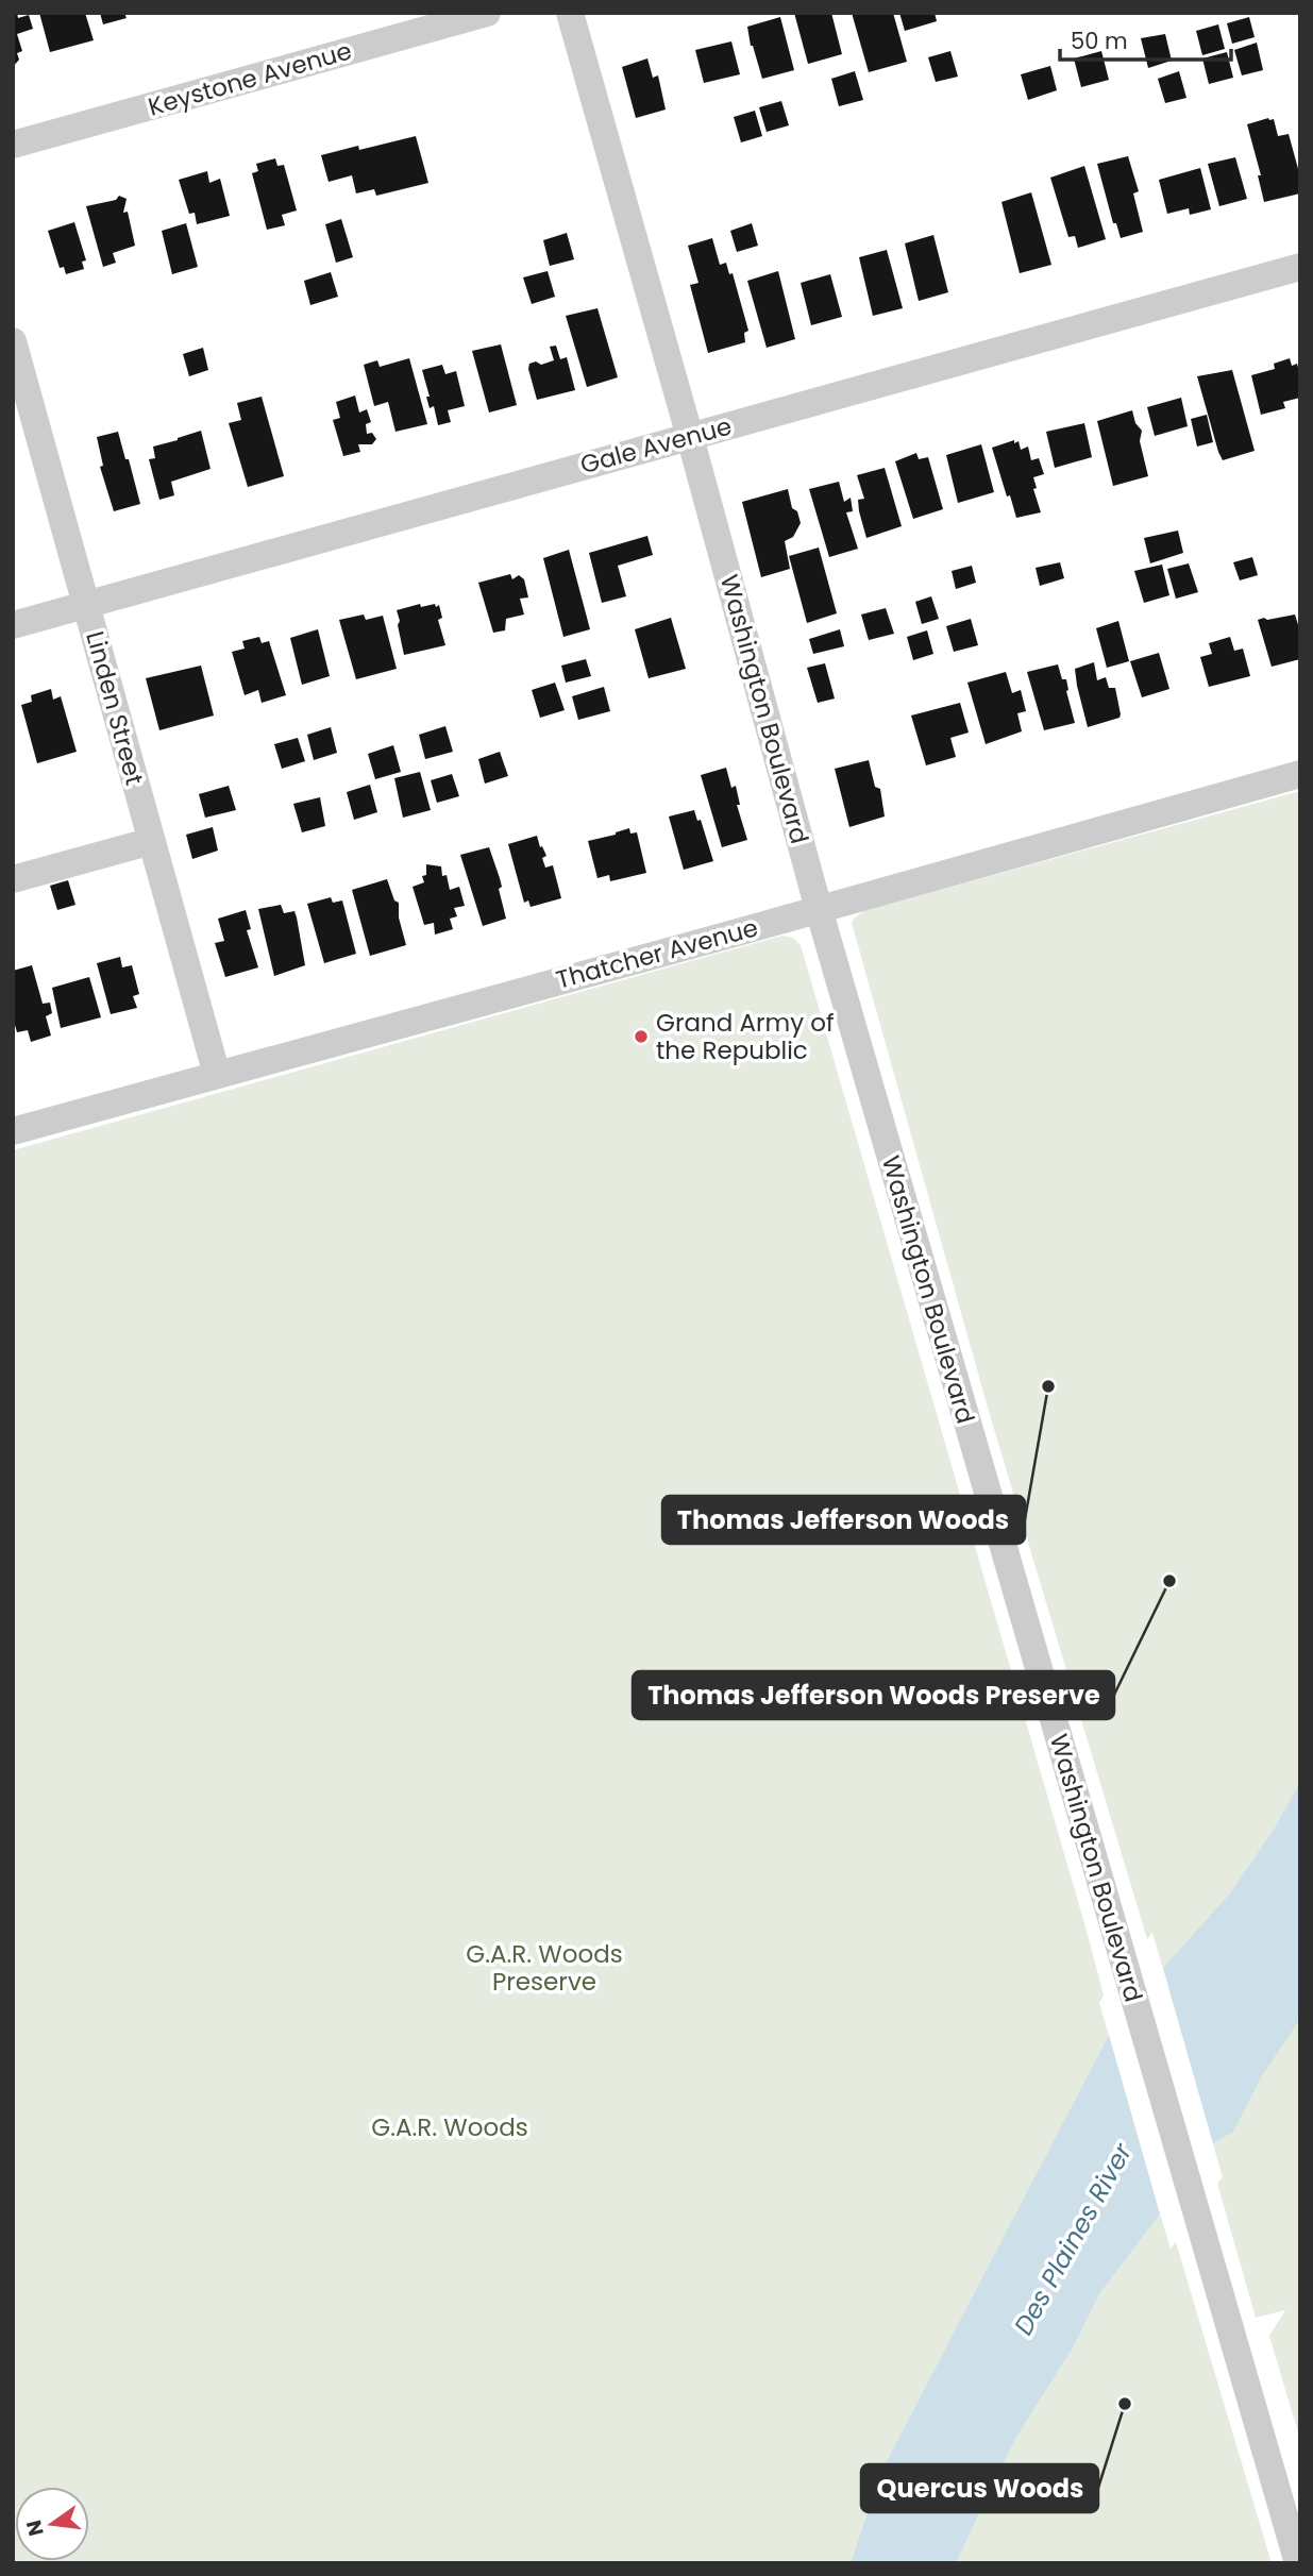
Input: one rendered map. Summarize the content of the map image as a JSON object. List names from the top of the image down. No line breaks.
{"streets":{"street":["Keystone Avenue","Gale Avenue","Linden Street","Washington Boulevard","Thatcher Avenue"]},"crossings":[["Gale Avenue","Linden Street"],["Gale Avenue","Washington Boulevard"],["Linden Street","Thatcher Avenue"],["Washington Boulevard","Thatcher Avenue"]],"water":["Des Plaines River"],"parks":["G.A.R. Woods Preserve","G.A.R. Woods"],"places":["Grand Army of the Republic","Thomas Jefferson Woods","Thomas Jefferson Woods Preserve","Quercus Woods"],"scale_bar":"50 m","north":"left"}
